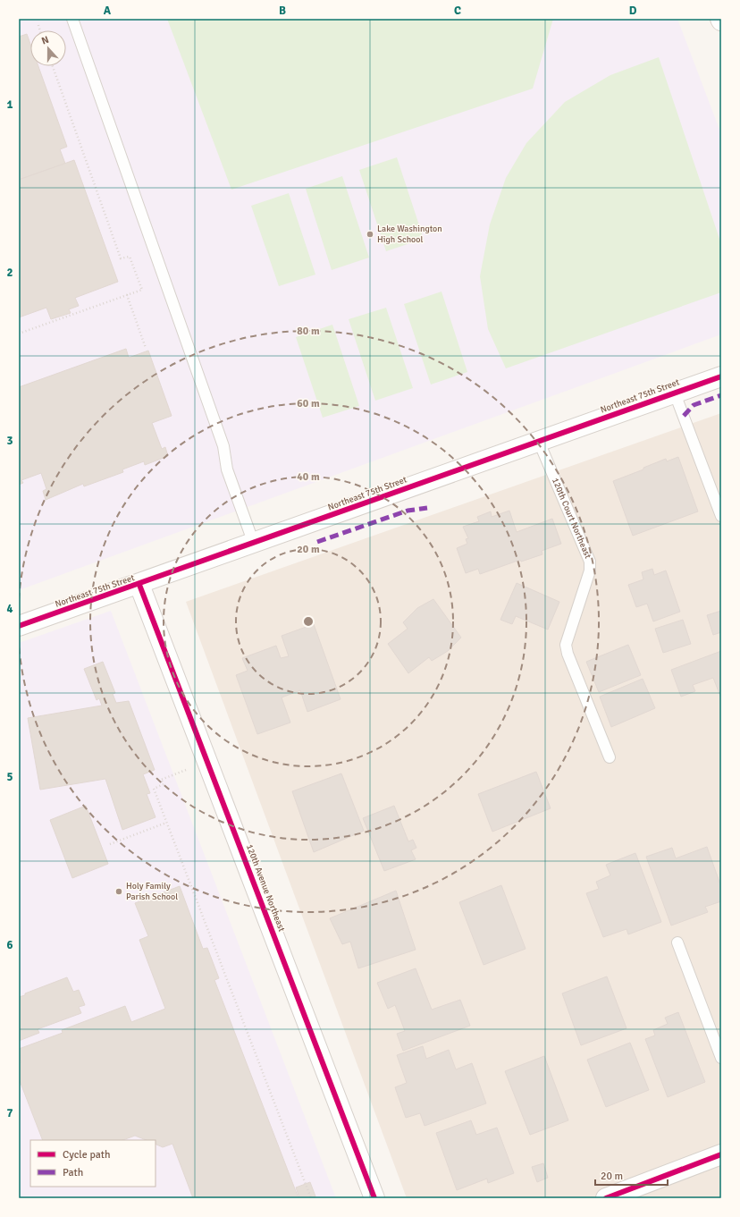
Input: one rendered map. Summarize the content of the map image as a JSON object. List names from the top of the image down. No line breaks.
{"streets":{"street":["Northeast 75th Street","120th Avenue Northeast"],"lane":["120th Court Northeast"]},"crossings":[["Northeast 75th Street","120th Court Northeast"],["Northeast 75th Street","120th Avenue Northeast"]],"places":["Lake Washington High School","Holy Family Parish School"],"legend":["Cycle path","Path"],"scale_bar":"20 m","north":"top","grid":{"columns":["A","B","C","D"],"rows":["1","2","3","4","5","6","7"]},"rings":["80 m","60 m","40 m","20 m"]}
